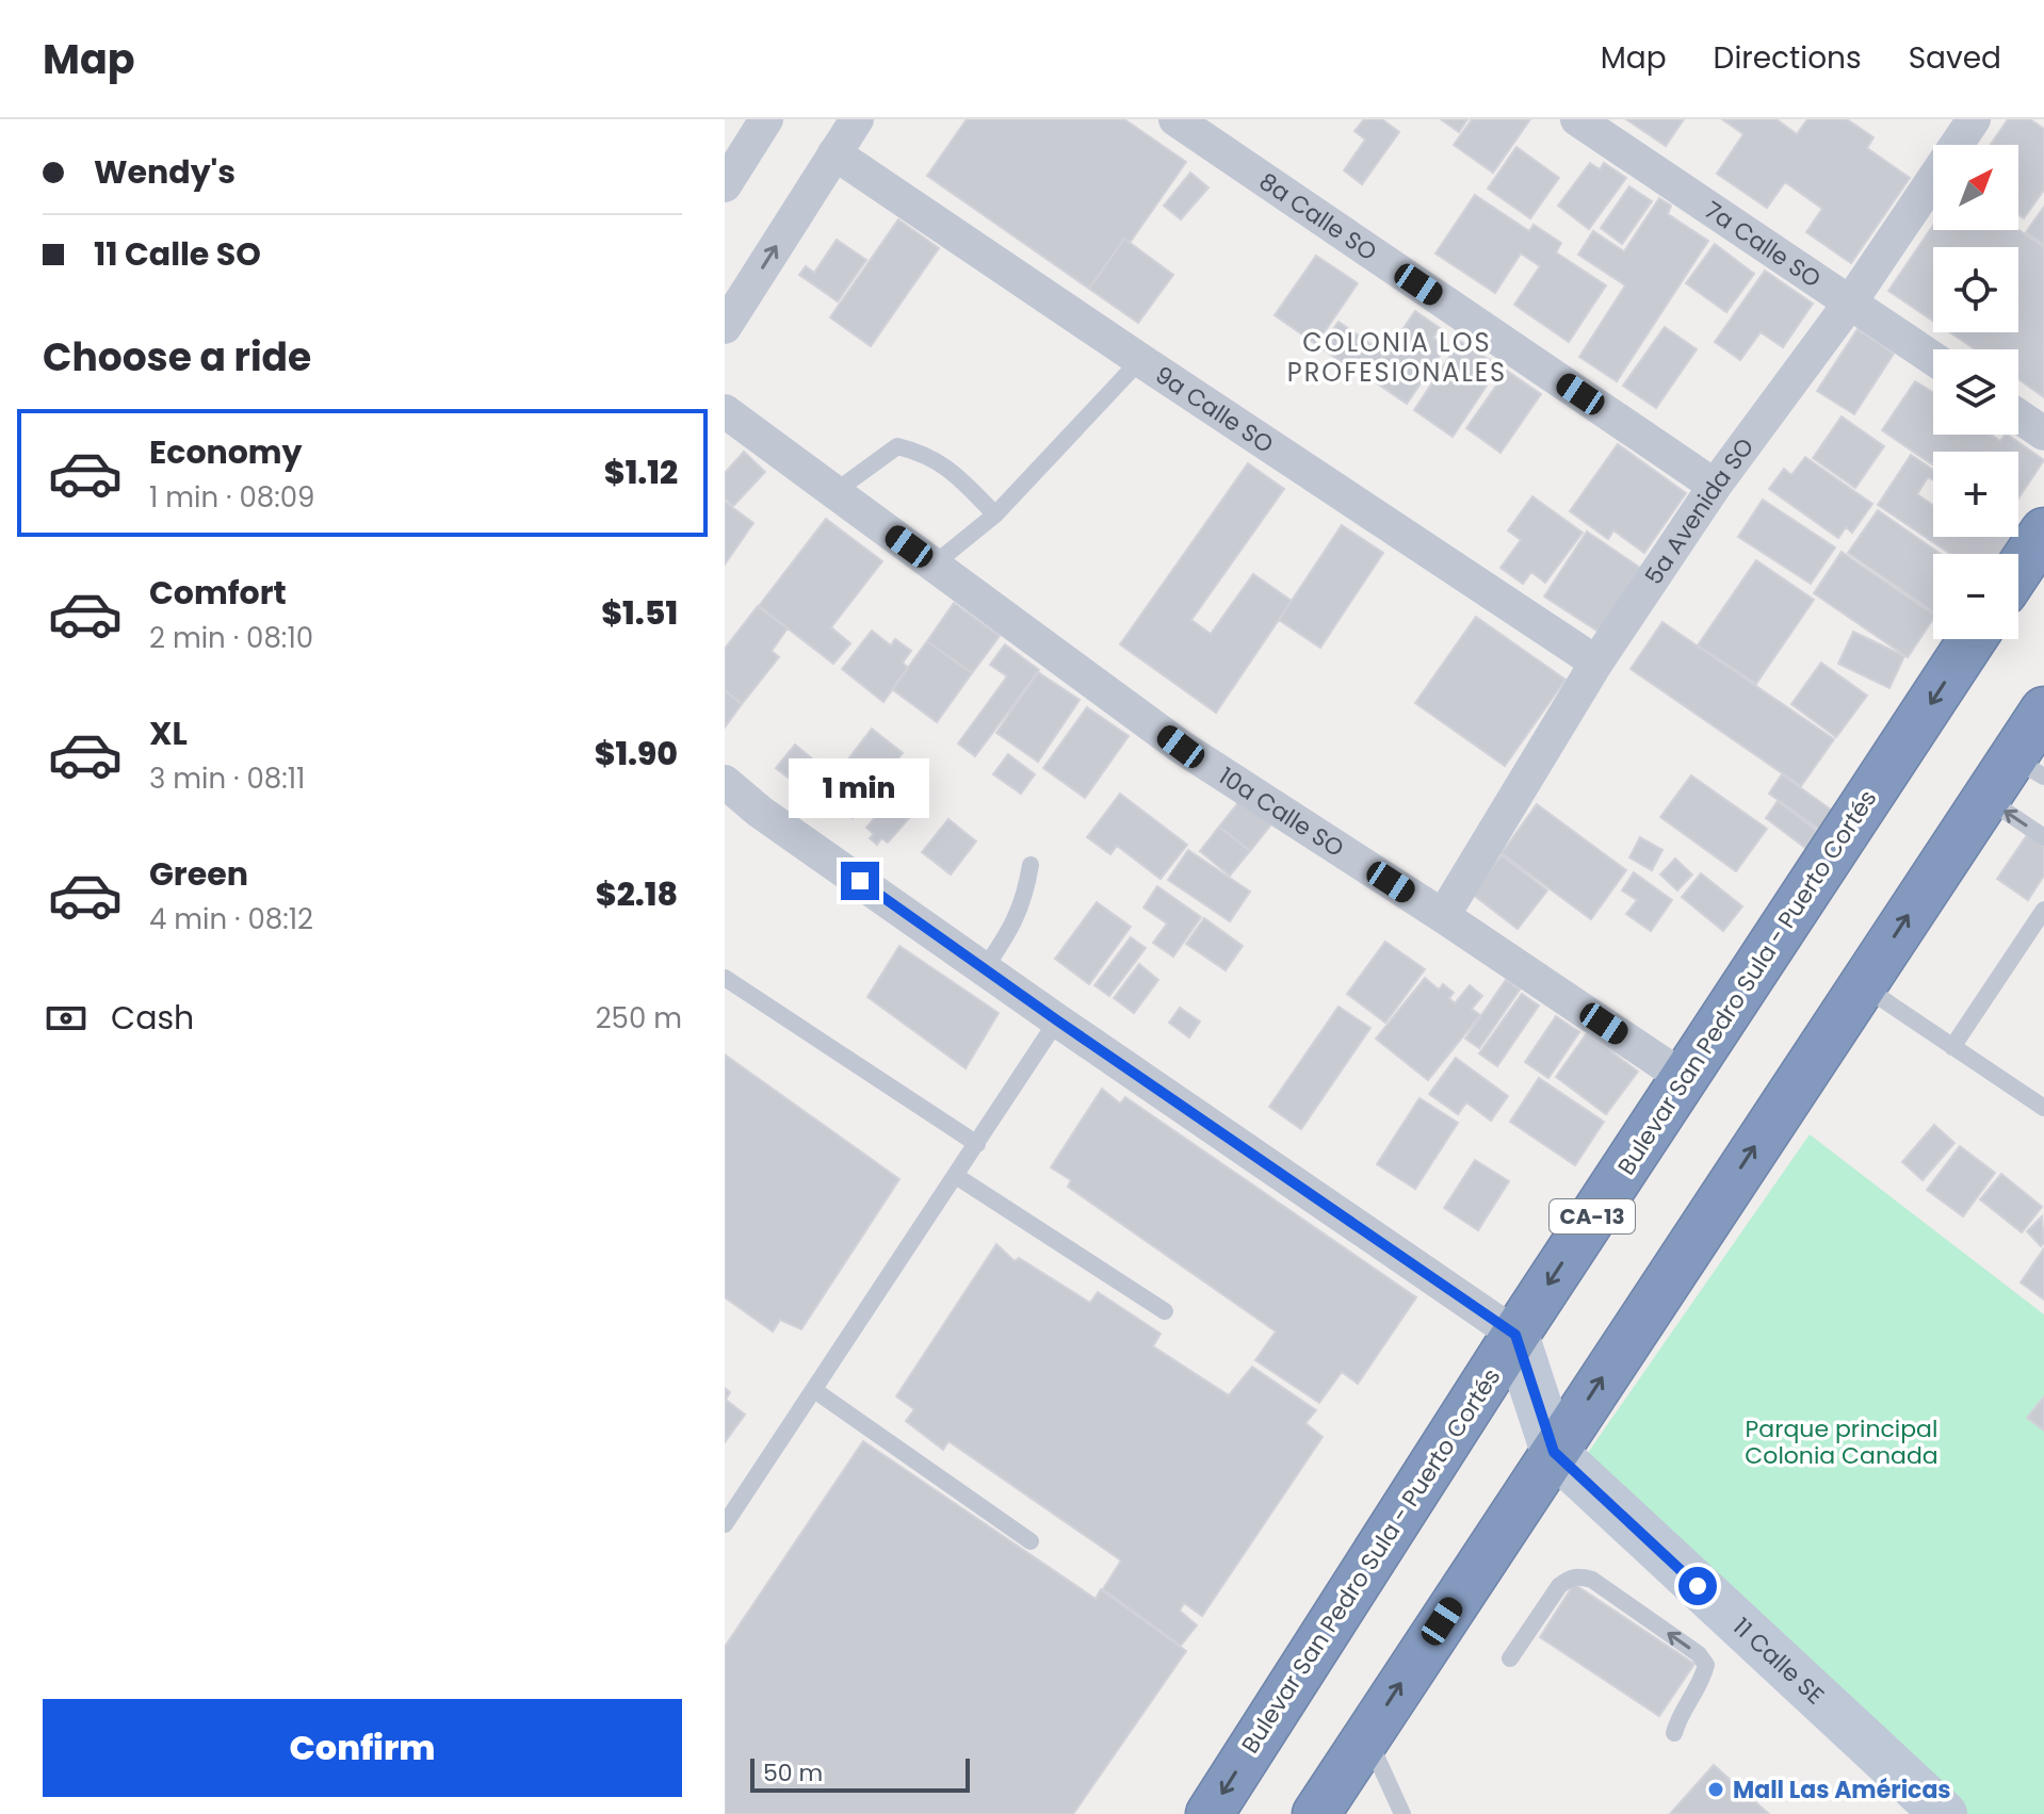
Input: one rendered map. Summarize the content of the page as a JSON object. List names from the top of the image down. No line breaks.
{"streets":{"highway":["Bulevar San Pedro Sula - Puerto Cortés","CA-13"],"street":["8a Calle SO","7a Calle SO","9a Calle SO","5a Avenida SO","10a Calle SO","11 Calle SE"]},"crossings":[["8a Calle SO","5a Avenida SO"],["7a Calle SO","5a Avenida SO"],["9a Calle SO","5a Avenida SO"],["5a Avenida SO","10a Calle SO"],["10a Calle SO","Bulevar San Pedro Sula - Puerto Cortés"],["Bulevar San Pedro Sula - Puerto Cortés","11 Calle SE"]],"districts":["COLONIA LOS PROFESIONALES"],"parks":["Parque principal Colonia Canada"],"places":["Mall Las Américas"],"scale_bar":"50 m","north":"top right","page":{"header":"Map","nav":["Map","Directions","Saved"],"banner":["Wendy's","11 Calle SO"],"map_buttons":["+","−"],"heading":"Choose a ride","list":[{"name":"Economy","note":"1 min · 08:09","value":"$1.12"},{"name":"Comfort","note":"2 min · 08:10","value":"$1.51"},{"name":"XL","note":"3 min · 08:11","value":"$1.90"},{"name":"Green","note":"4 min · 08:12","value":"$2.18"}],"bubble":"1 min","pay":["Cash","250 m"],"buttons":"Confirm","scale":"50 m"}}
